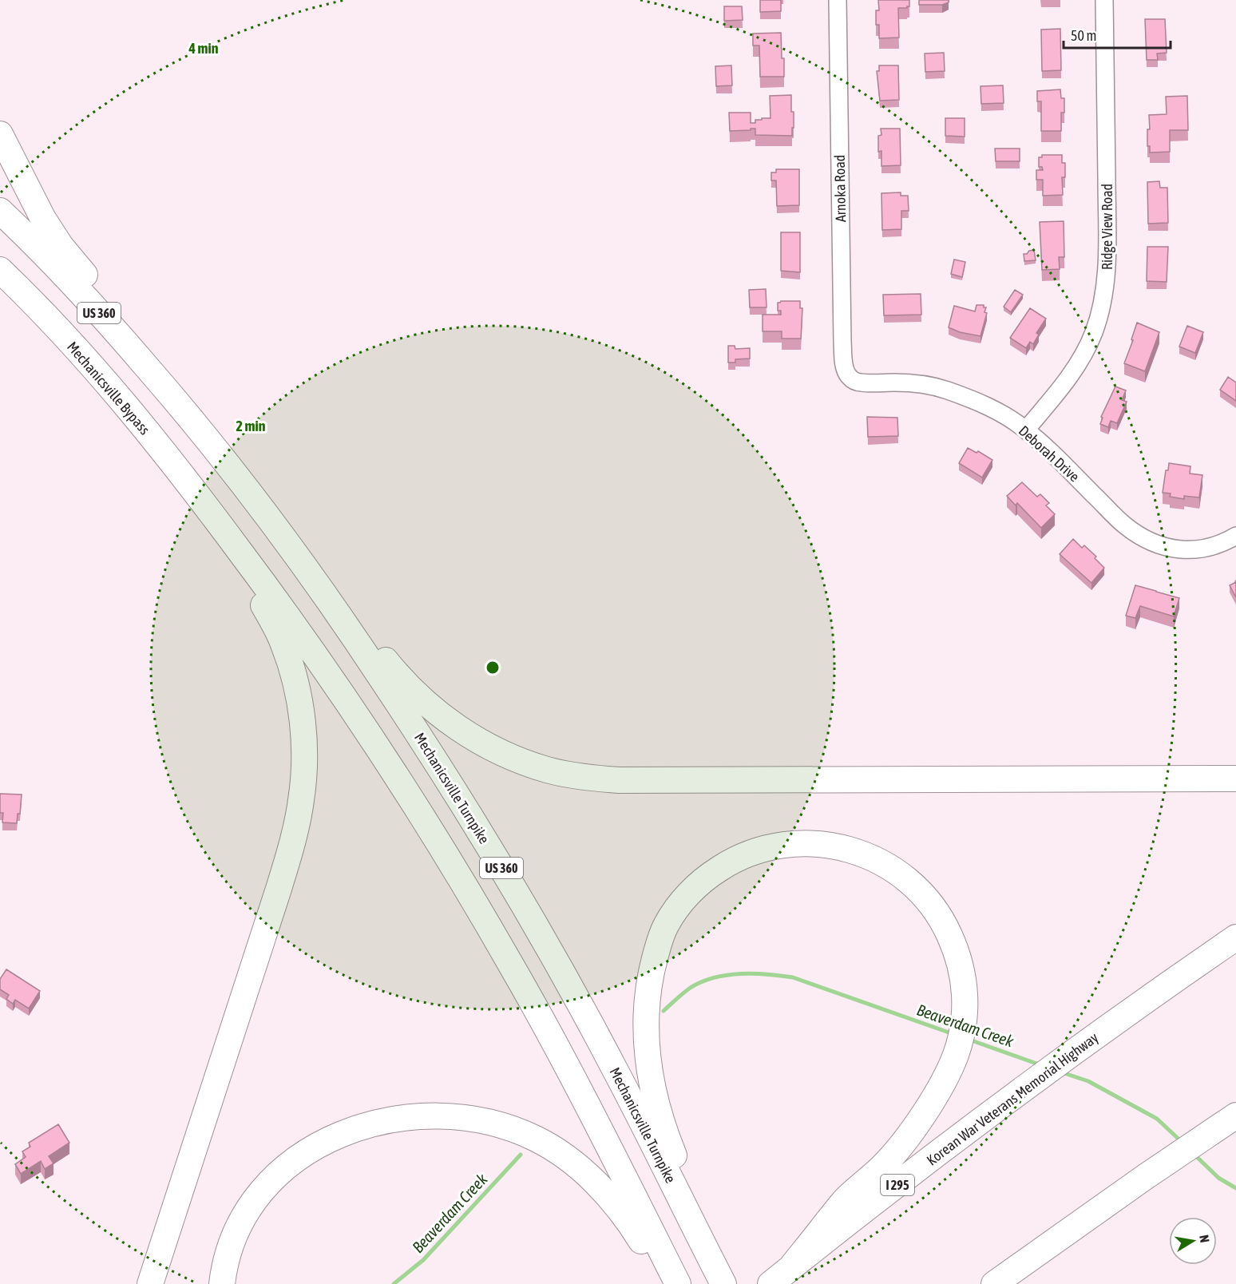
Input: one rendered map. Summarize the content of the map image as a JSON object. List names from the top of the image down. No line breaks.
{"streets":{"highway":["US 360","Mechanicsville Bypass","Mechanicsville Turnpike","Korean War Veterans Memorial Highway","I 295"],"street":["Arnoka Road","Ridge View Road","Deborah Drive"]},"crossings":[["Arnoka Road","Deborah Drive"],["Ridge View Road","Deborah Drive"],["US 360","Mechanicsville Turnpike"]],"water":["Beaverdam Creek"],"scale_bar":"50 m","north":"right","rings":["4 min","2 min"]}
